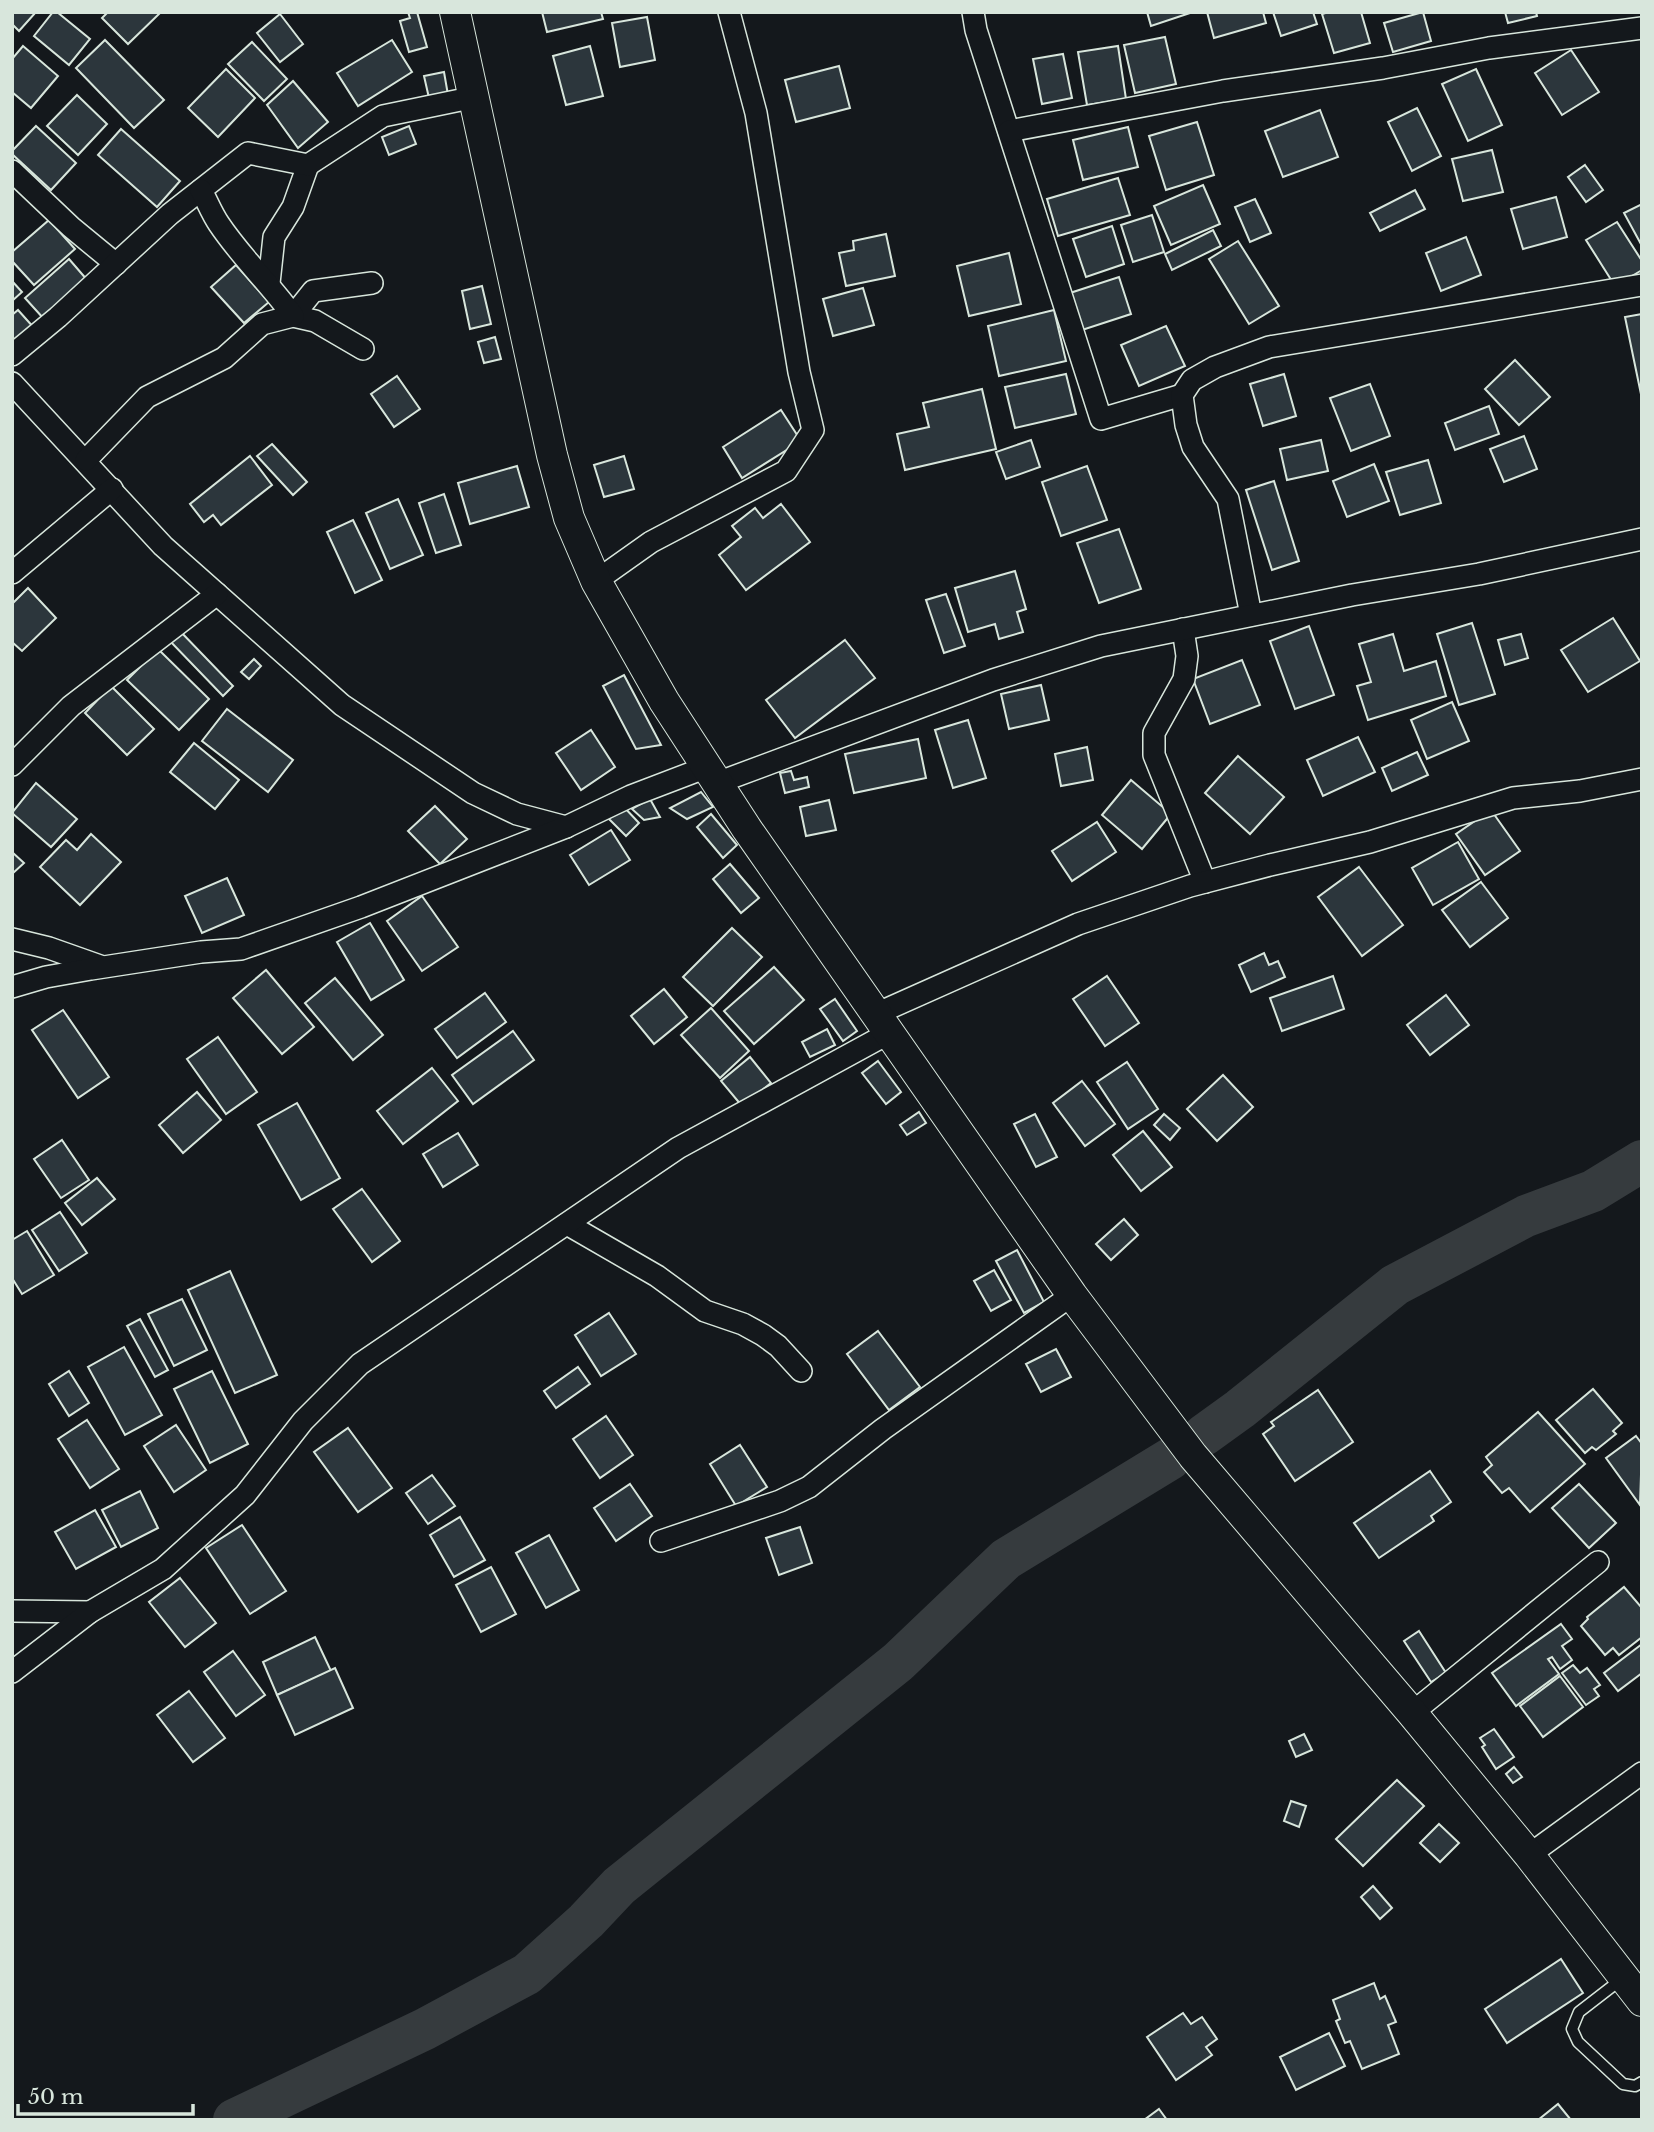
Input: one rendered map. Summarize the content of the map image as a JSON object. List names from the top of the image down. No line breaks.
{"scale_bar":"50 m"}
